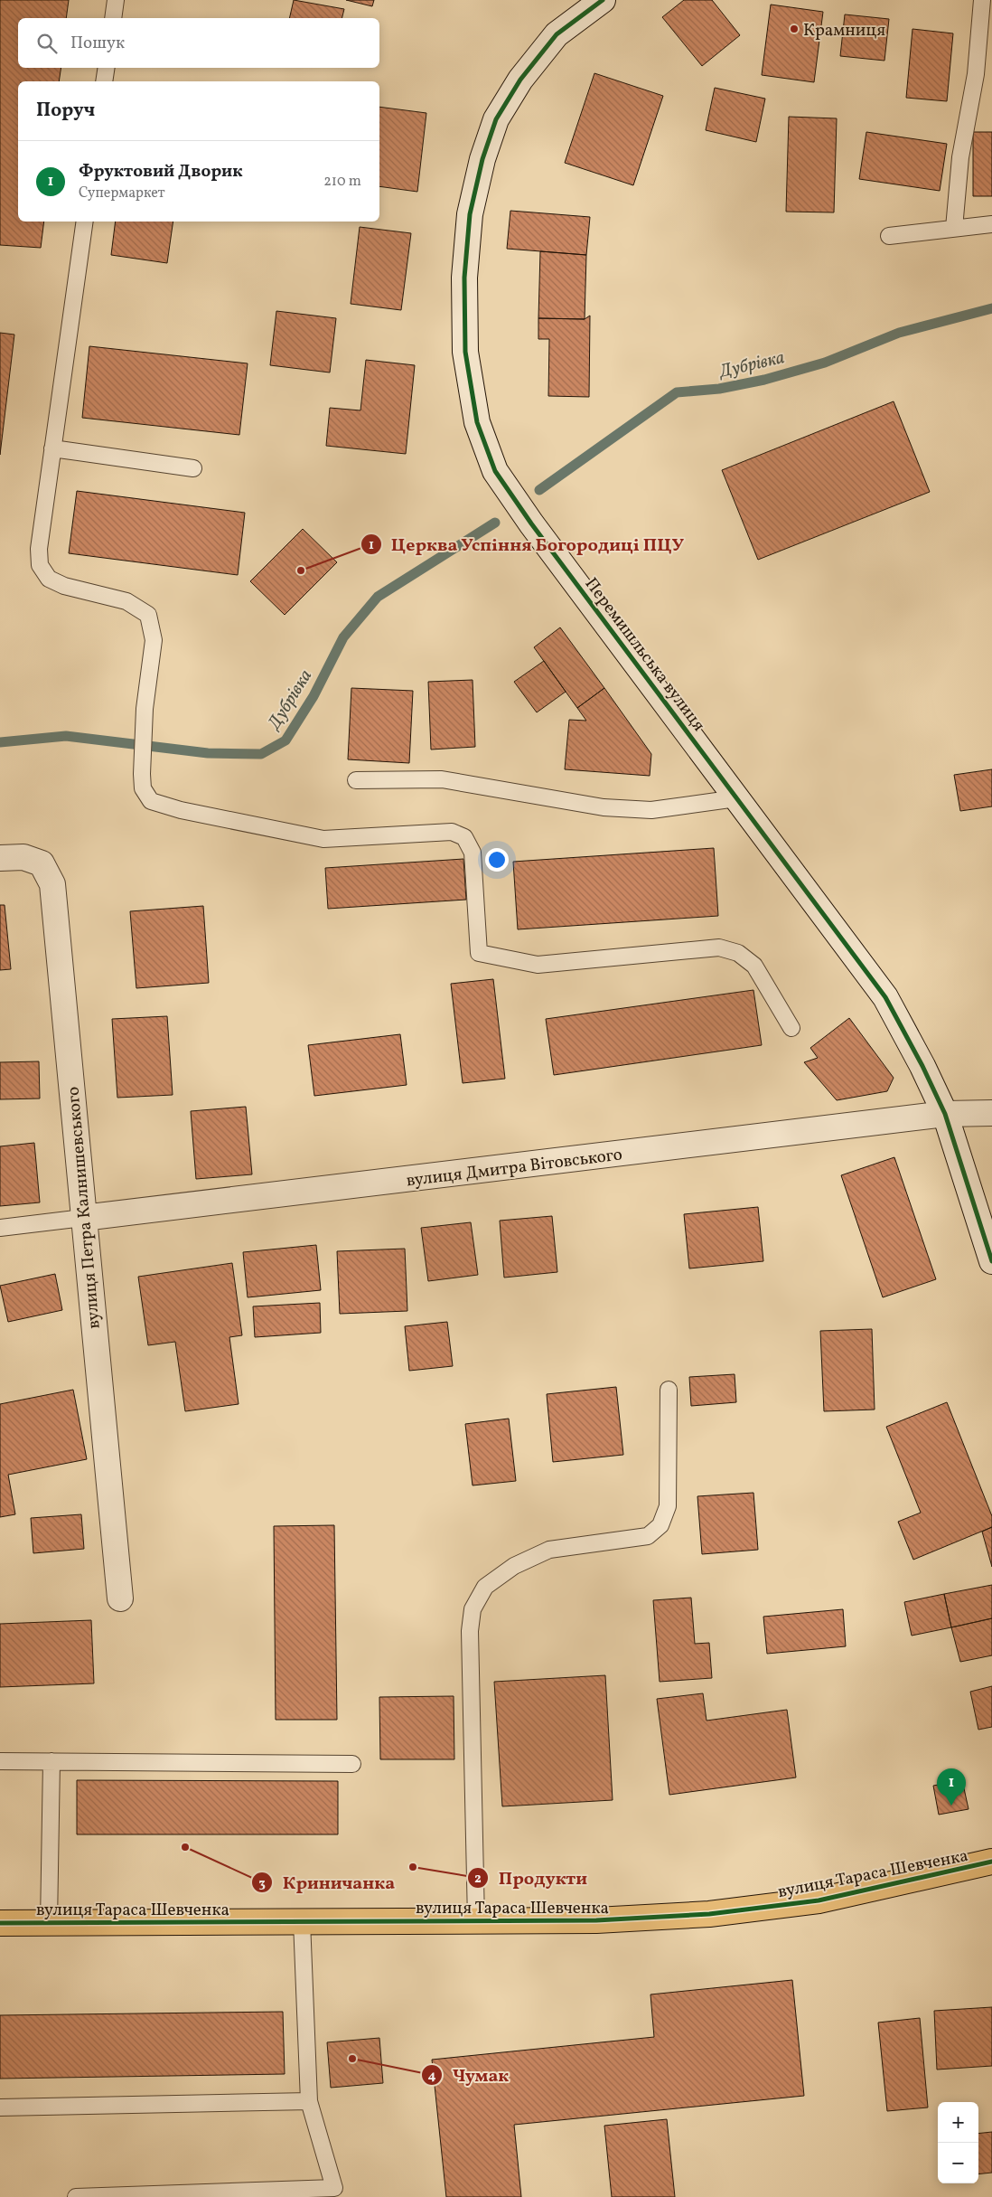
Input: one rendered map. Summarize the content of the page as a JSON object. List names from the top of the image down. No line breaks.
{"streets":{"main road":["вулиця Тараса Шевченка"],"street":["Перемишльська вулиця","вулиця Дмитра Вітовського","вулиця Петра Калнишевського"]},"crossings":[["Перемишльська вулиця","вулиця Дмитра Вітовського"],["вулиця Дмитра Вітовського","вулиця Петра Калнишевського"]],"water":["Дубрівка"],"places":["Крамниця","Церква Успіння Богородиці ПЦУ","Криничанка","Продукти","Чумак"],"page":{"search":"Пошук","heading":"Поруч","list":[{"mark":"1","name":"Фруктовий Дворик","note":"Супермаркет","value":"210 m"}],"pins":"1","map_buttons":["+","−"]}}
